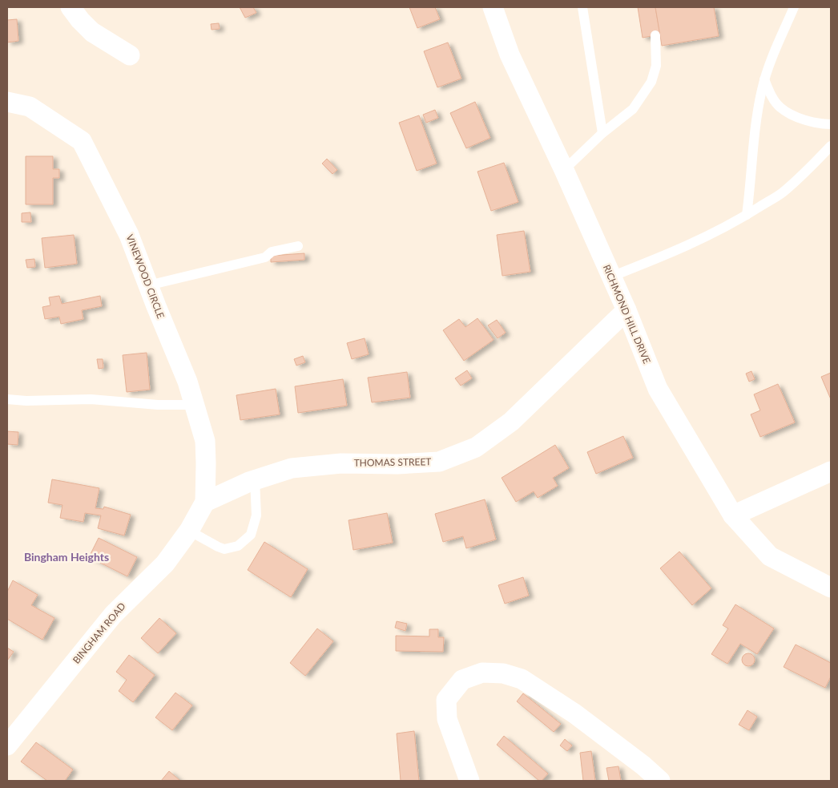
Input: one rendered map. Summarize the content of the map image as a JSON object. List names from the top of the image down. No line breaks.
{"streets":{"street":["VINEWOOD CIRCLE","RICHMOND HILL DRIVE","THOMAS STREET","BINGHAM ROAD"]},"crossings":[["VINEWOOD CIRCLE","THOMAS STREET"],["VINEWOOD CIRCLE","BINGHAM ROAD"],["RICHMOND HILL DRIVE","THOMAS STREET"],["THOMAS STREET","BINGHAM ROAD"]],"districts":["Bingham Heights"]}
